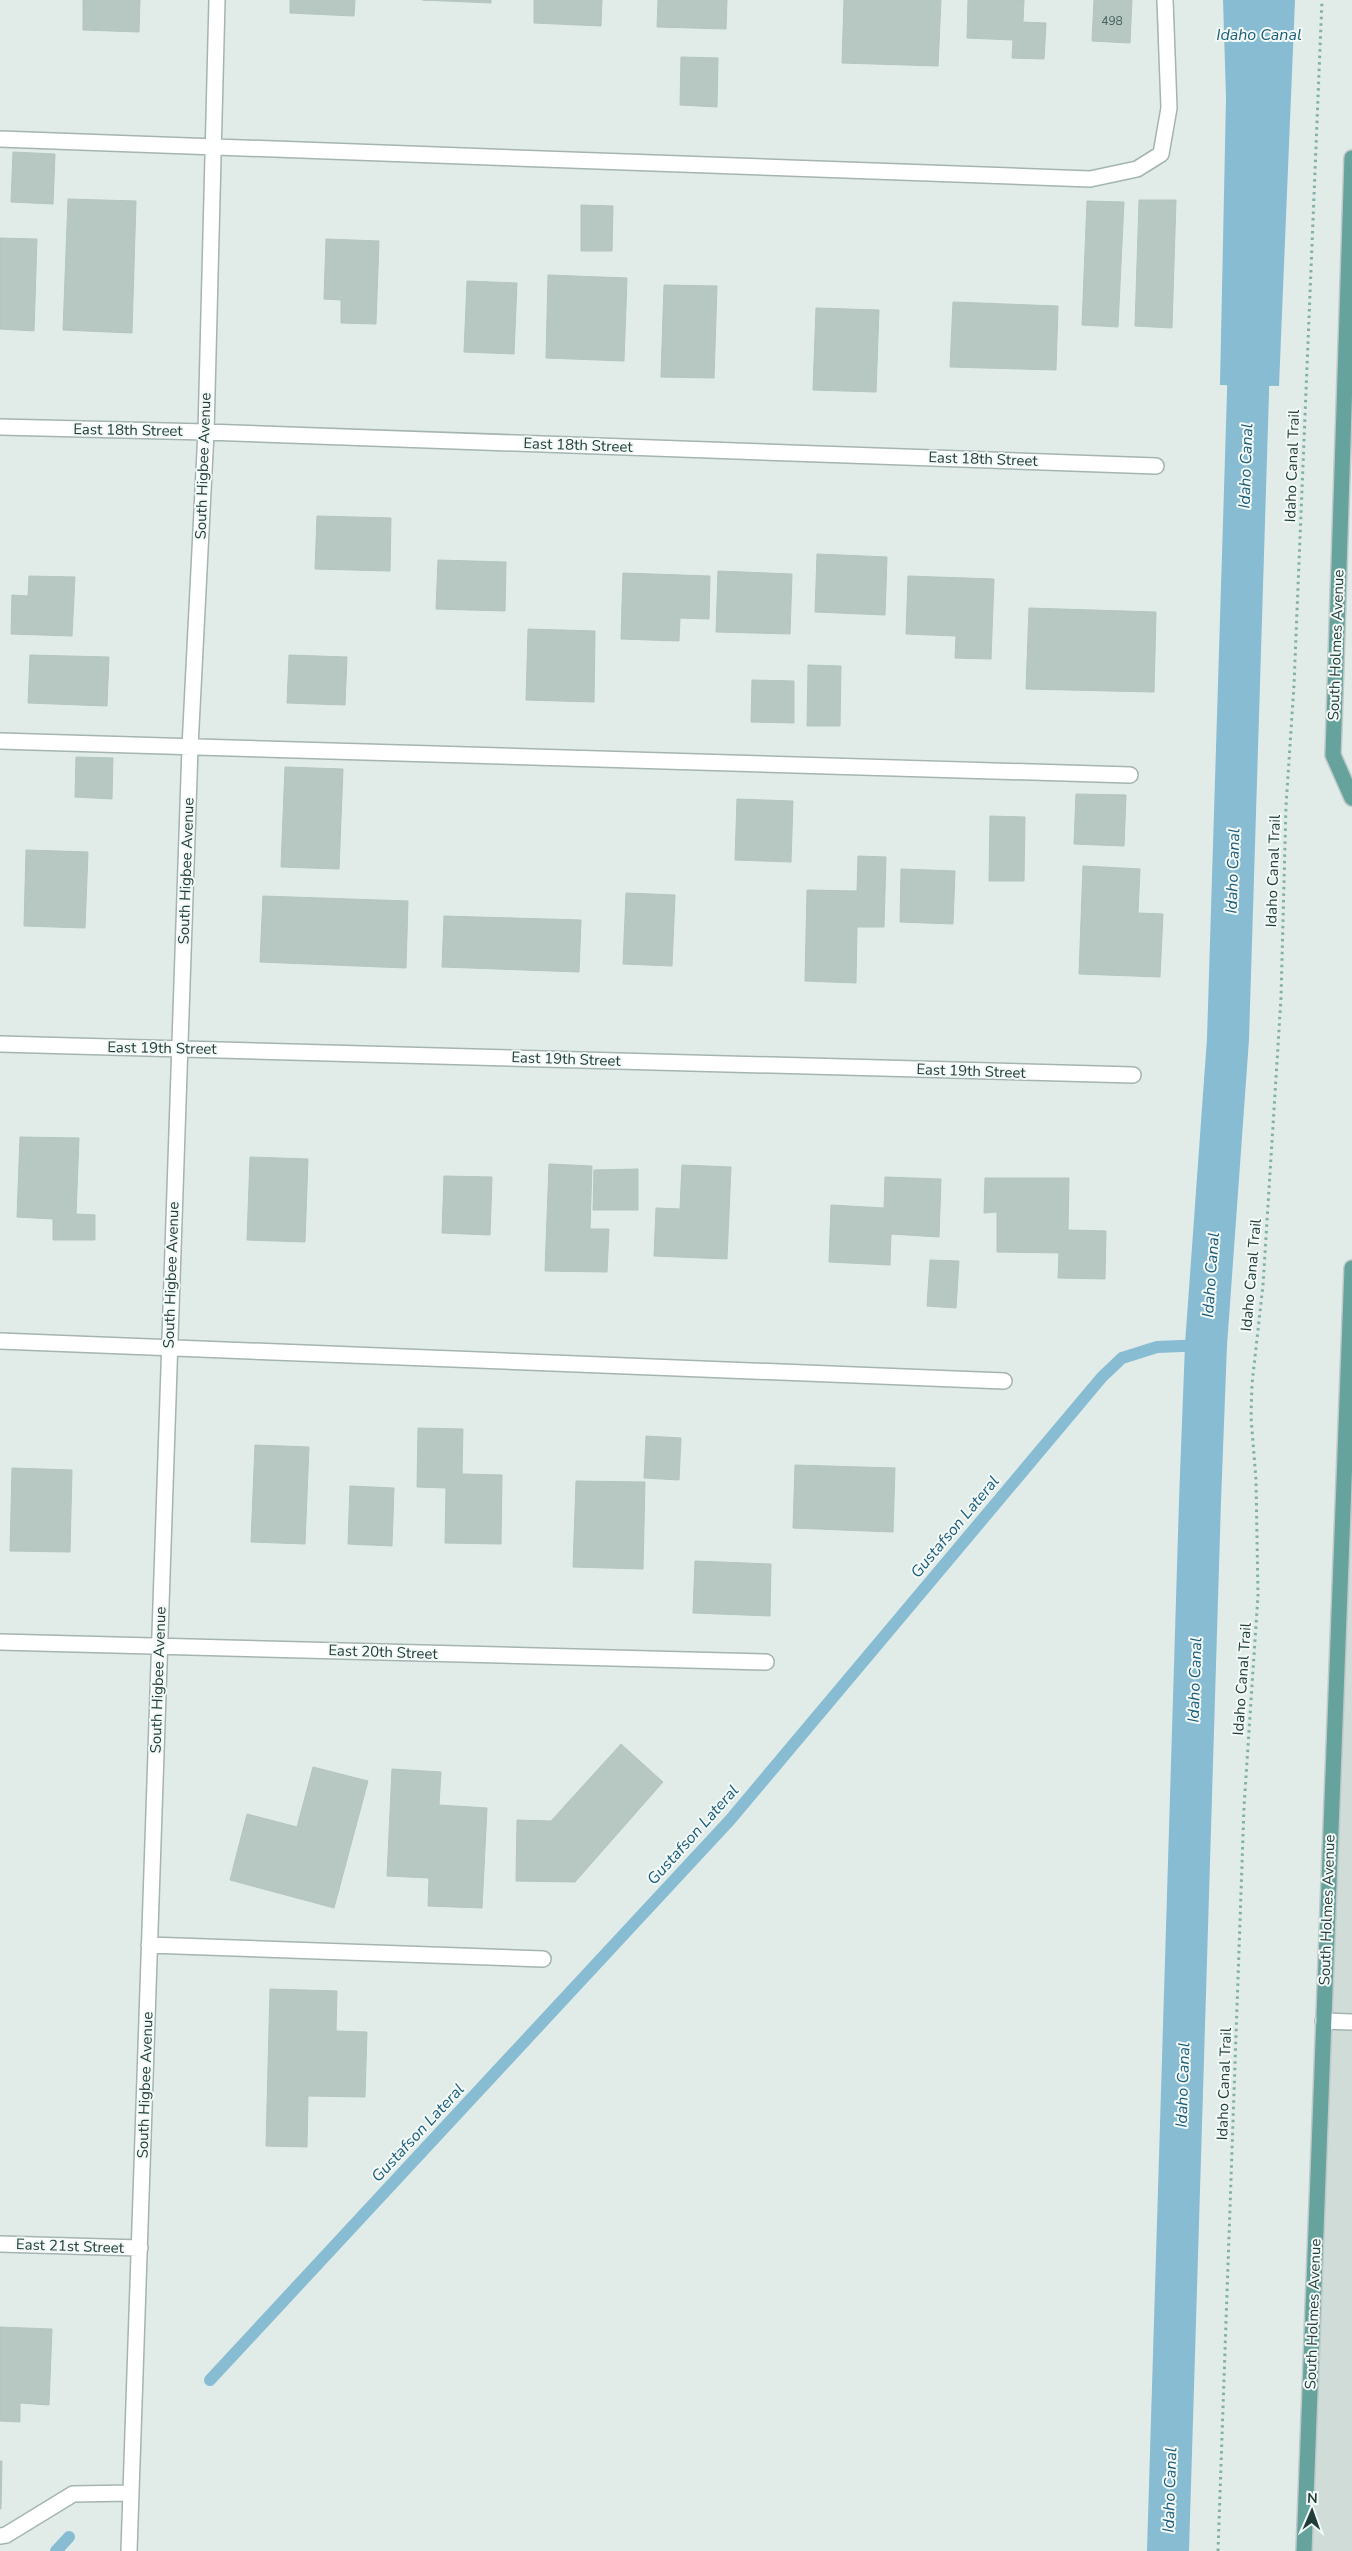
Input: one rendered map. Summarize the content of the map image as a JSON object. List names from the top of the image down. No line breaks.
{"streets":{"main road":["South Holmes Avenue"],"street":["East 18th Street","South Higbee Avenue","East 19th Street","East 20th Street","East 21st Street"],"path":["Idaho Canal Trail"]},"crossings":[["East 18th Street","South Higbee Avenue"],["South Higbee Avenue","East 19th Street"],["South Higbee Avenue","East 20th Street"],["South Higbee Avenue","East 21st Street"]],"water":["Idaho Canal","Gustafson Lateral"],"house_numbers":["498"],"north":"top"}
